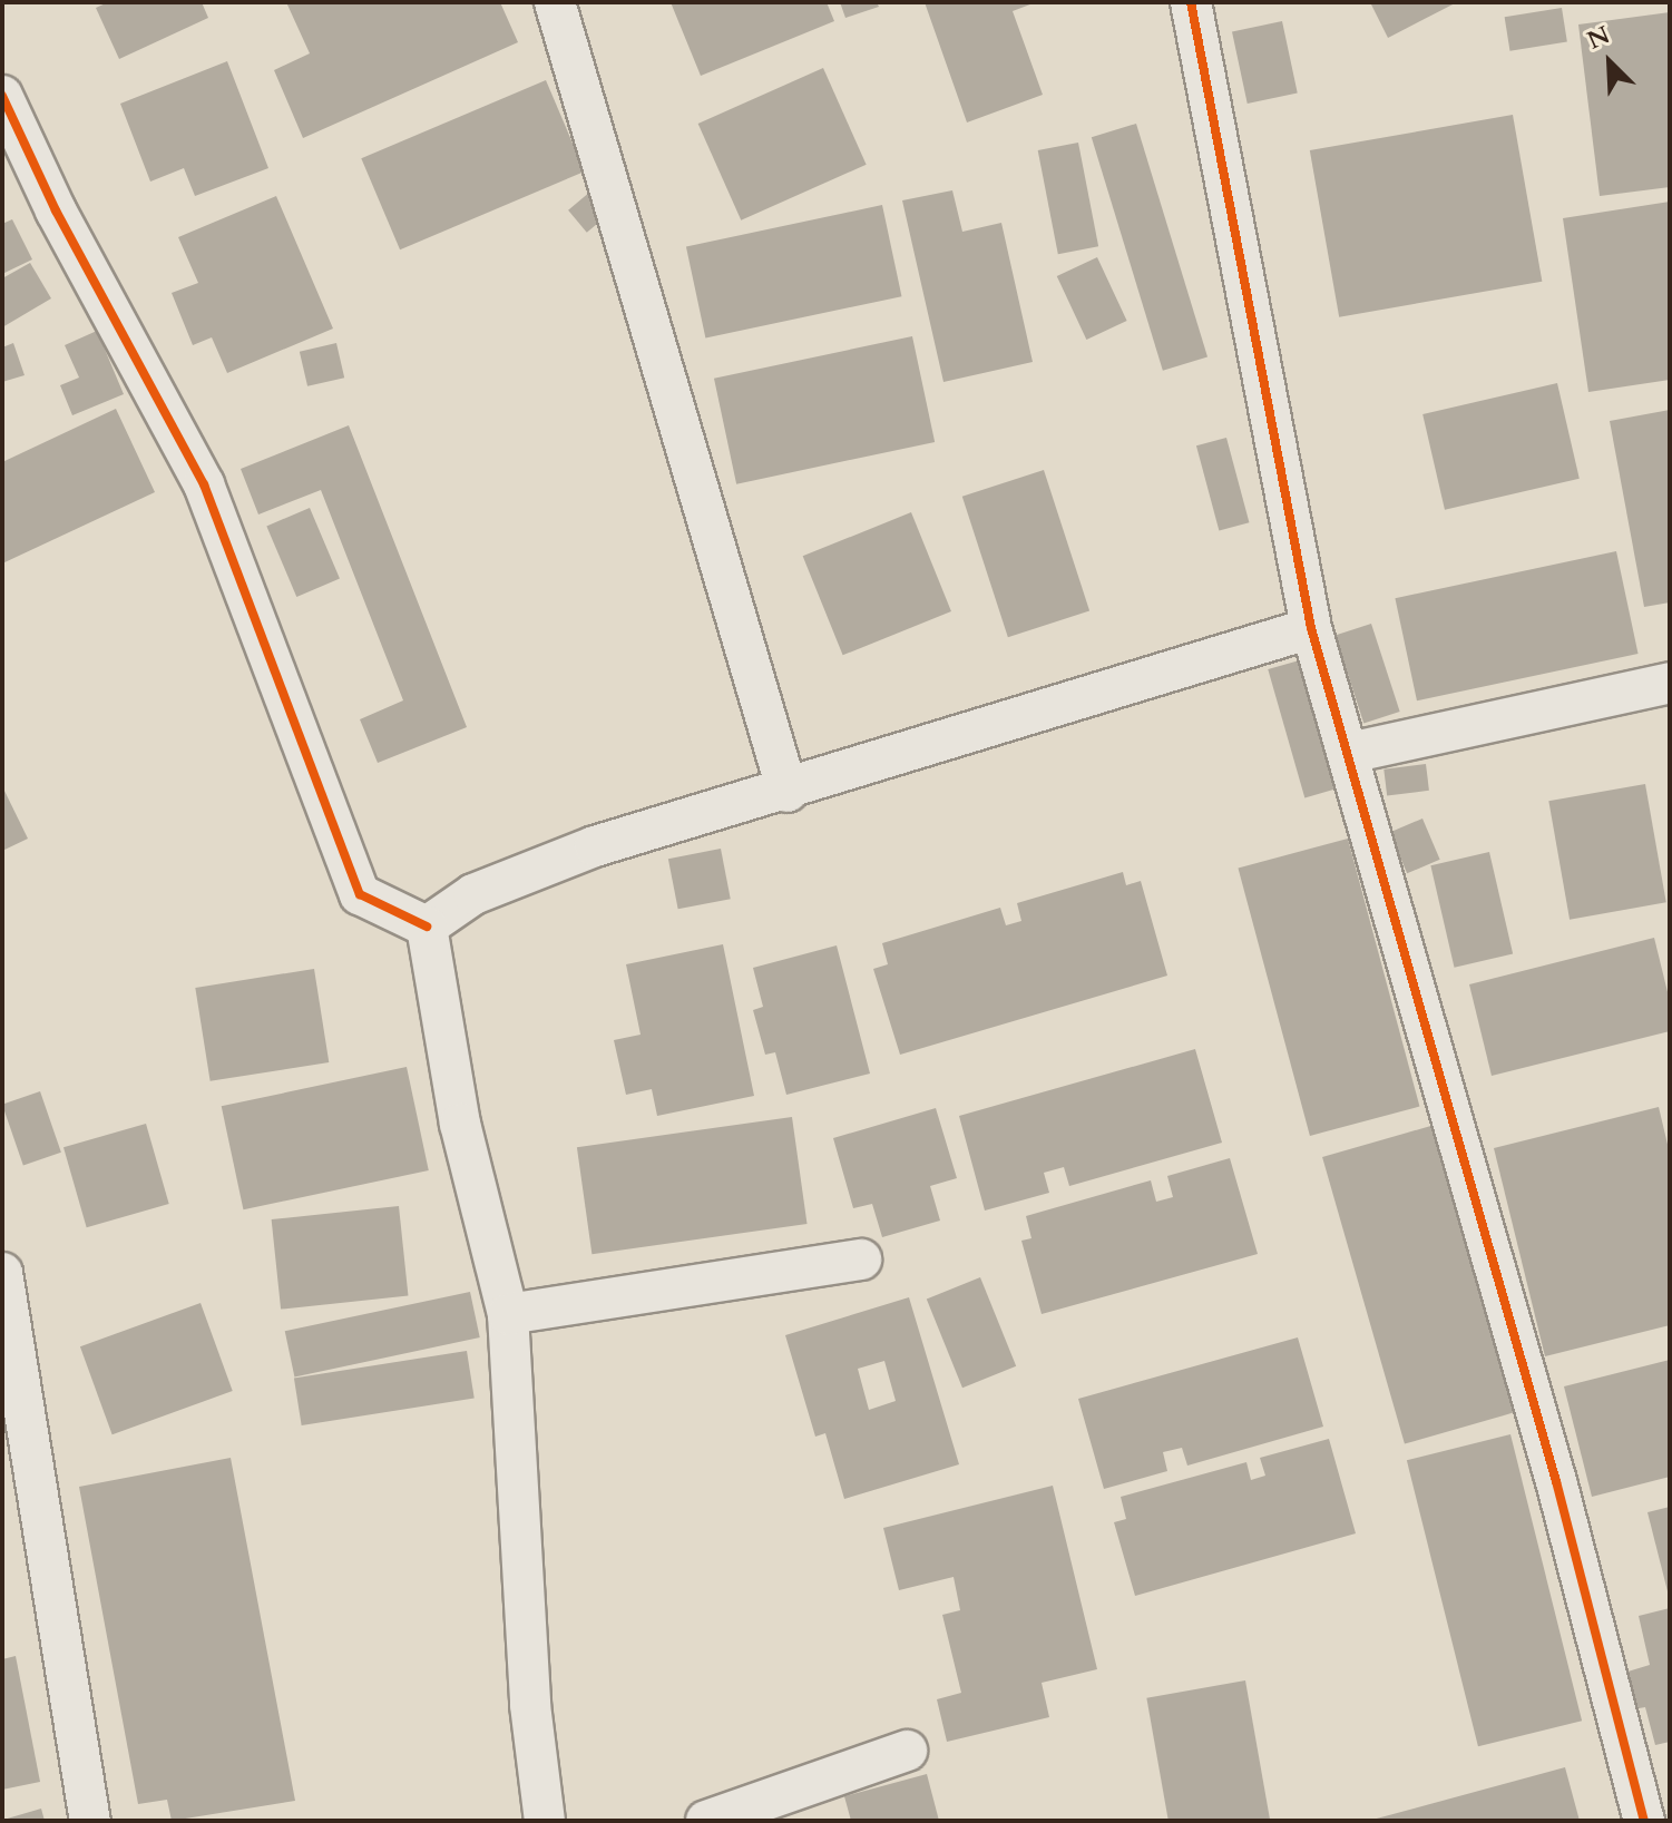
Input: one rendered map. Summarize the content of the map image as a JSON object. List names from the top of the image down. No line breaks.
{"north":"top left"}
